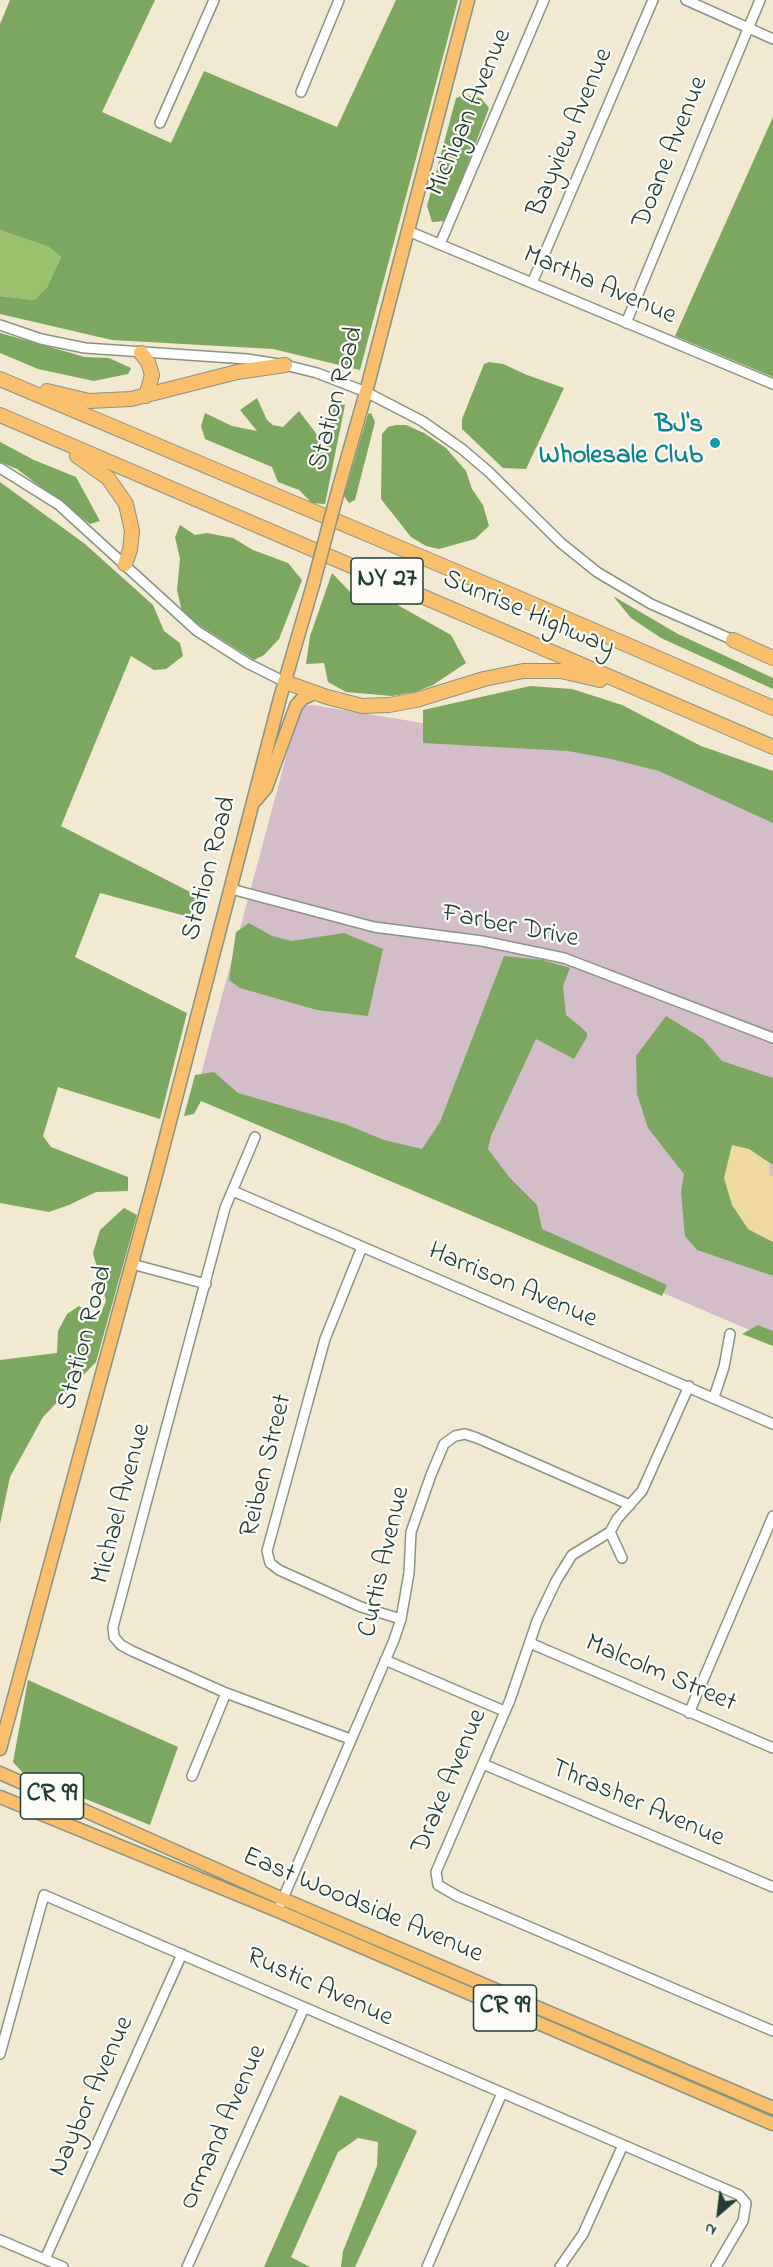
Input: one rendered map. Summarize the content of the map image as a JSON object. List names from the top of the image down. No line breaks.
{"streets":{"highway":["NY 27","Sunrise Highway"],"main road":["Station Road","CR 99","East Woodside Avenue"],"street":["Michigan Avenue","Bayview Avenue","Doane Avenue","Martha Avenue","Farber Drive","Harrison Avenue","Reiben Street","Michael Avenue","Curtis Avenue","Malcolm Street","Drake Avenue","Thrasher Avenue","Rustic Avenue","Naybor Avenue","Ormand Avenue"]},"crossings":[["Michigan Avenue","Martha Avenue"],["Bayview Avenue","Martha Avenue"],["Doane Avenue","Martha Avenue"],["Martha Avenue","Station Road"],["Station Road","Farber Drive"],["Harrison Avenue","Reiben Street"],["Harrison Avenue","Michael Avenue"],["Harrison Avenue","Drake Avenue"],["Reiben Street","Curtis Avenue"],["Michael Avenue","Curtis Avenue"],["Curtis Avenue","Drake Avenue"],["Curtis Avenue","East Woodside Avenue"],["Malcolm Street","Drake Avenue"],["Drake Avenue","Thrasher Avenue"],["Rustic Avenue","Naybor Avenue"],["Rustic Avenue","Ormand Avenue"]],"places":["BJ's Wholesale Club"],"north":"bottom left"}
